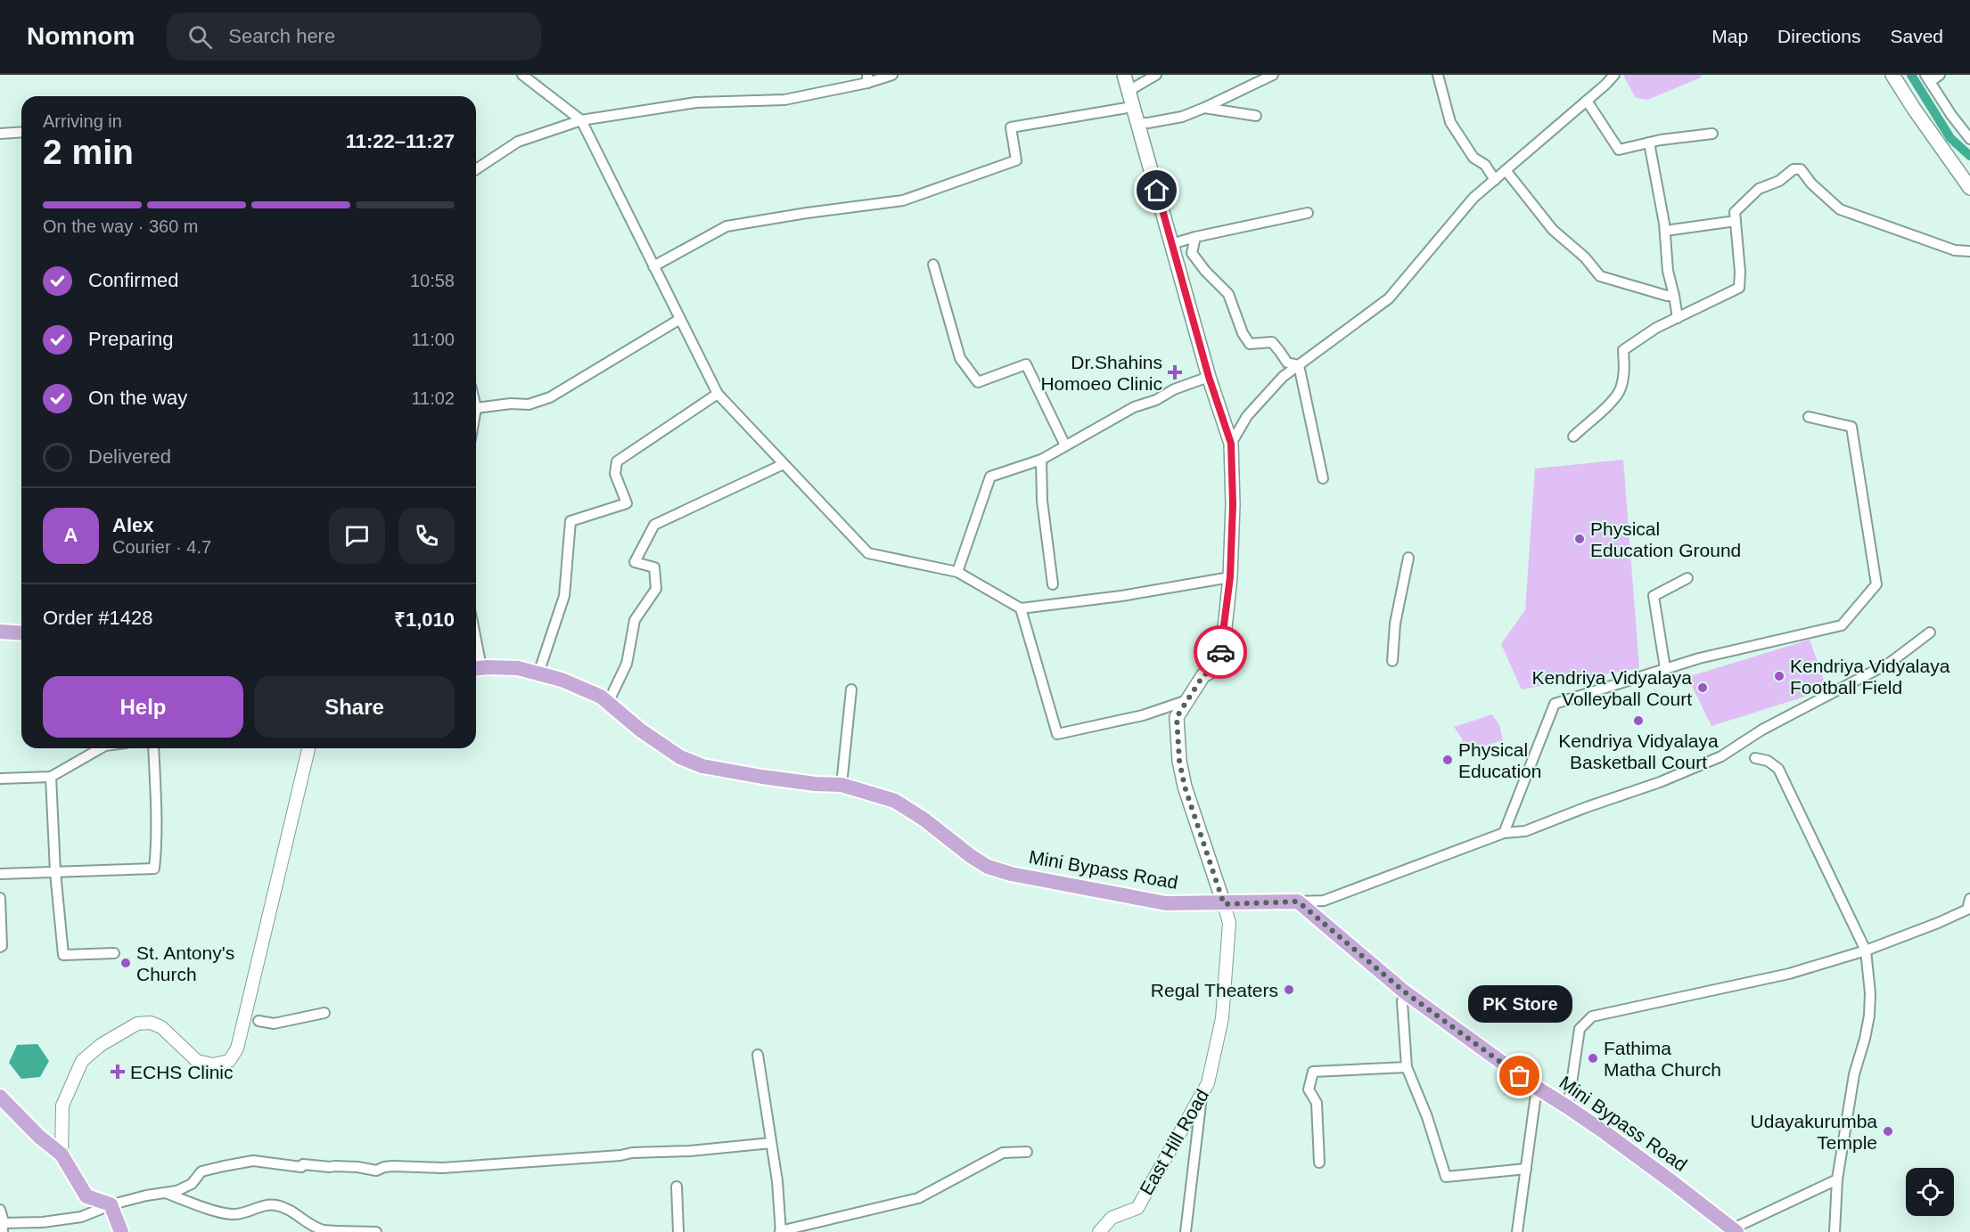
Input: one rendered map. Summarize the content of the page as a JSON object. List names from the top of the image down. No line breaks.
{"streets":{"main road":["Mini Bypass Road"],"street":["East Hill Road"]},"crossings":[["Mini Bypass Road","East Hill Road"]],"places":{"health":["Dr.Shahins Homoeo Clinic","ECHS Clinic"],"other":["Physical Education Ground","Kendriya Vidyalaya Football Field","Kendriya Vidyalaya Volleyball Court","Kendriya Vidyalaya Basketball Court","Physical Education","St. Antony's Church","Regal Theaters","Fathima Matha Church","PK Store","Udayakurumba Temple"]},"page":{"header":"Nomnom","search":"Search here","nav":["Map","Directions","Saved"],"heading":["2 min","Arriving in","11:22–11:27"],"panel":["Alex","Courier · 4.7","Order #1428","₹1,010"],"bar":"On the way · 360 m","list":[["Confirmed","10:58"],["Preparing","11:00"],["On the way","11:02"],"Delivered"],"round":"A","buttons":["Help","Share"],"bubble":"PK Store"}}
